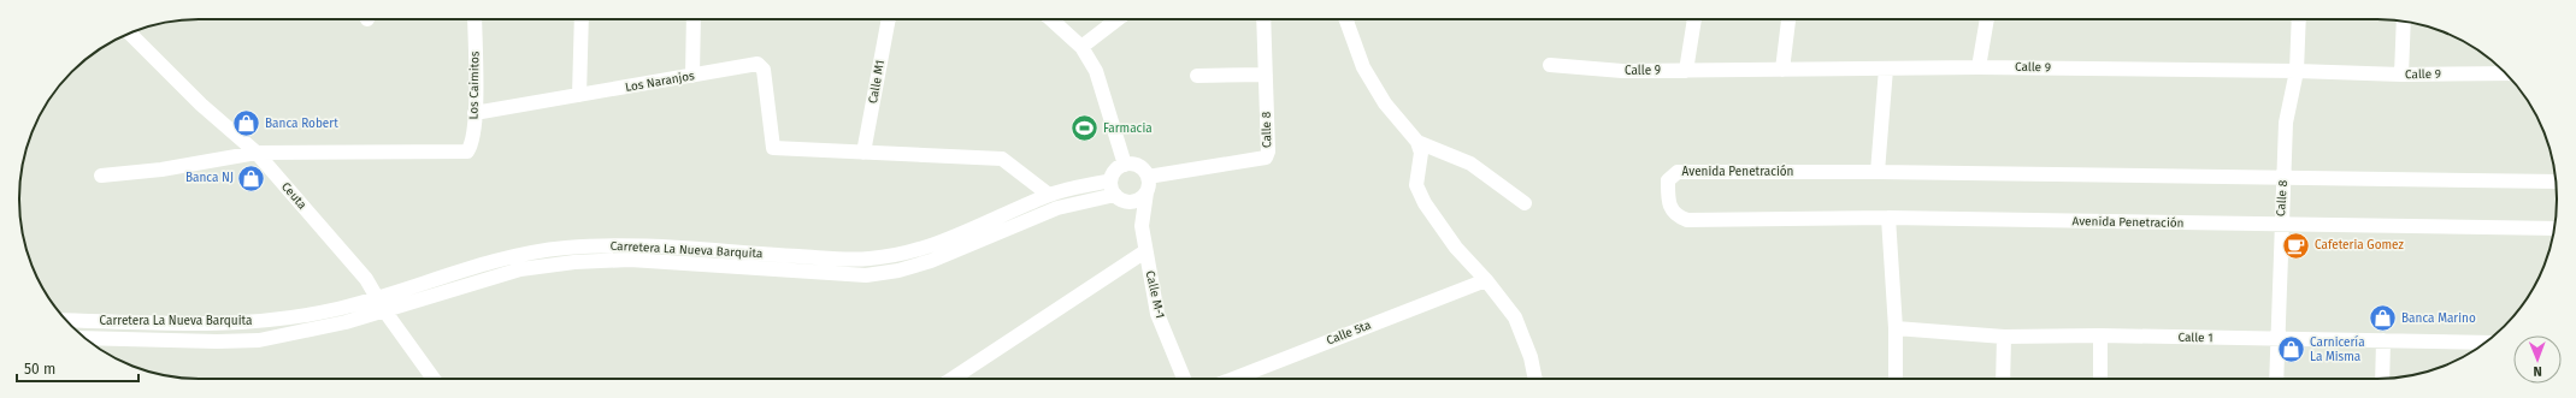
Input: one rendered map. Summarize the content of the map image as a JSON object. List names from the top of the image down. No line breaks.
{"streets":{"street":["Calle 9","Los Naranjos","Calle M1","Los Caimitos","Calle 8","Avenida Penetración","Ceuta","Carretera La Nueva Barquita","Calle M-1","Calle 5ta","Calle 1"]},"crossings":[["Calle 9","Calle 8"],["Los Naranjos","Calle M1"],["Los Naranjos","Los Caimitos"],["Los Caimitos","Ceuta"],["Calle 8","Avenida Penetración"],["Calle 8","Carretera La Nueva Barquita"],["Calle 8","Calle M-1"],["Calle 8","Calle 1"],["Ceuta","Carretera La Nueva Barquita"],["Carretera La Nueva Barquita","Calle M-1"]],"places":{"shop":["Banca Robert","Banca NJ","Banca Marino","Carnicería La Misma"],"sports":["Farmacia"],"cafe":["Cafeteria Gomez"]},"scale_bar":"50 m","north":"bottom"}
